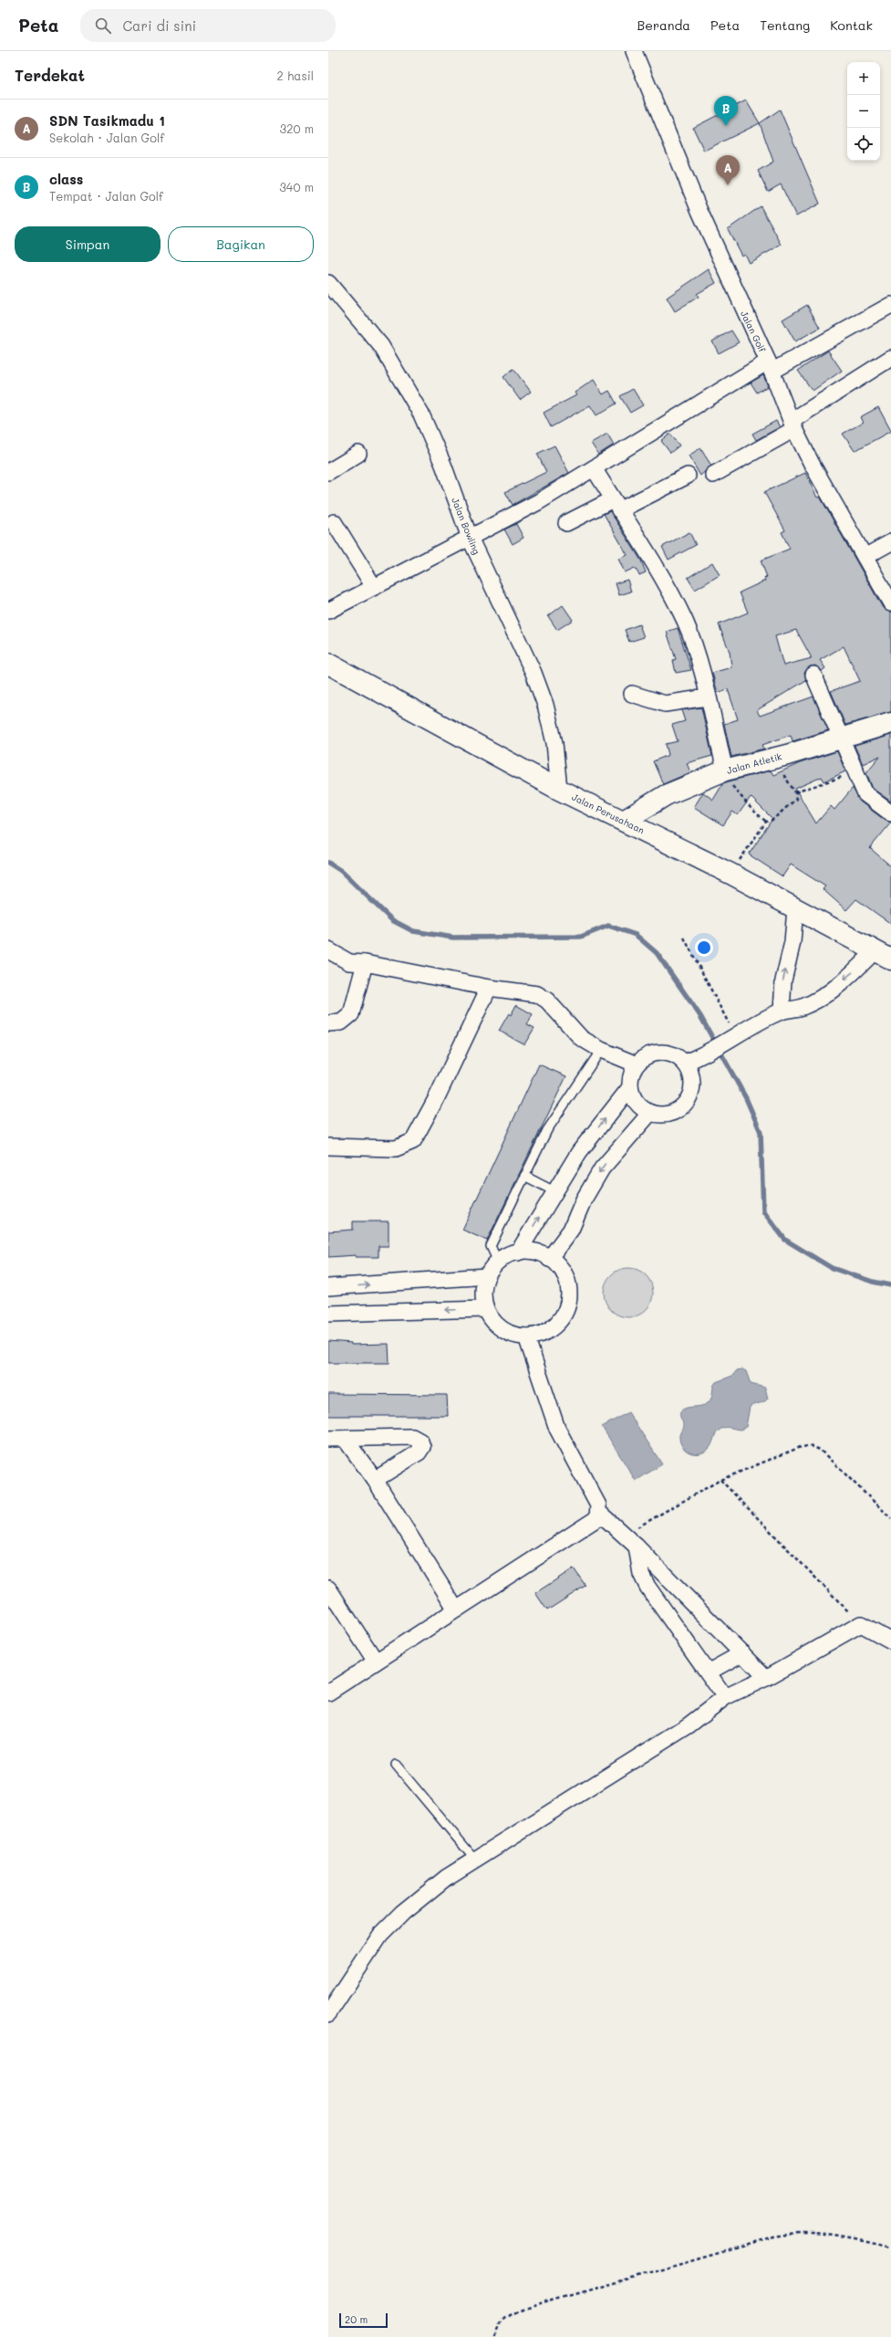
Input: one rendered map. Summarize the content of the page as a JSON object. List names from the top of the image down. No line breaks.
{"streets":{"main road":["Jalan Atletik","Jalan Perusahaan"],"street":["Jalan Golf","Jalan Bowling"]},"crossings":[["Jalan Bowling","Jalan Perusahaan"],["Jalan Atletik","Jalan Perusahaan"]],"scale_bar":"20 m","page":{"header":"Peta","search":"Cari di sini","nav":["Beranda","Peta","Tentang","Kontak"],"heading":["Terdekat","2 hasil"],"map_buttons":["+","−"],"pins":["B","A"],"list":[{"mark":"A","name":"SDN Tasikmadu 1","note":"Sekolah · Jalan Golf","value":"320 m"},{"mark":"B","name":"class","note":"Tempat · Jalan Golf","value":"340 m"}],"buttons":["Simpan","Bagikan"],"scale":"20 m"}}
